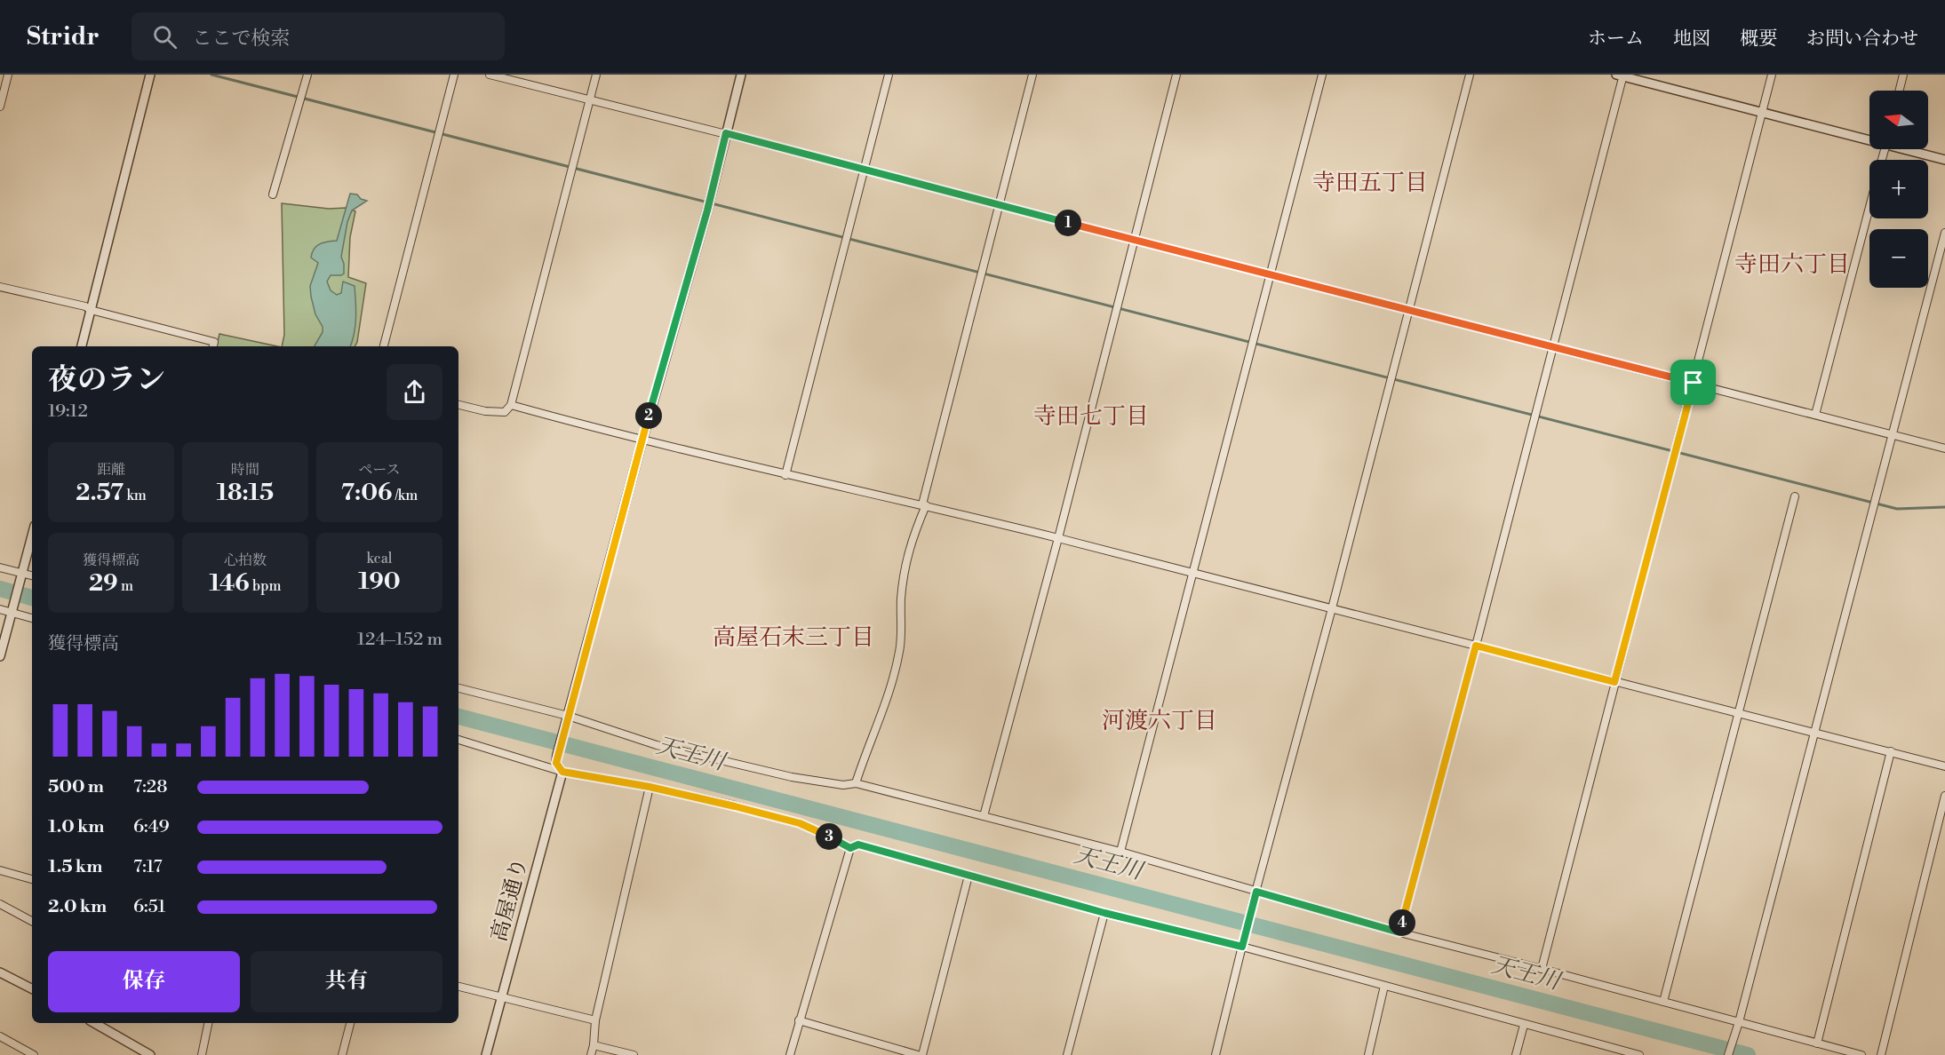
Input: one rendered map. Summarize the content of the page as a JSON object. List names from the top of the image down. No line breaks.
{"streets":{"street":["高屋通り"]},"districts":["寺田五丁目","寺田六丁目","寺田七丁目","高屋石末三丁目","河渡六丁目"],"water":["天王川"],"north":"left","page":{"header":"Stridr","search":"ここで検索","nav":["ホーム","地図","概要","お問い合わせ"],"map_buttons":["+","−"],"pins":["1","2","3","4"],"heading":["夜のラン","19:12"],"stats":[["距離","2.57 km"],["時間","18:15"],["ペース","7:06 /km"],["獲得標高","29 m"],["心拍数","146 bpm"],["kcal","190"]],"chart":["獲得標高","124–152 m"],"list":[{"name":"500 m","note":"7:28"},{"name":"1.0 km","note":"6:49"},{"name":"1.5 km","note":"7:17"},{"name":"2.0 km","note":"6:51"}],"buttons":["保存","共有"]}}
